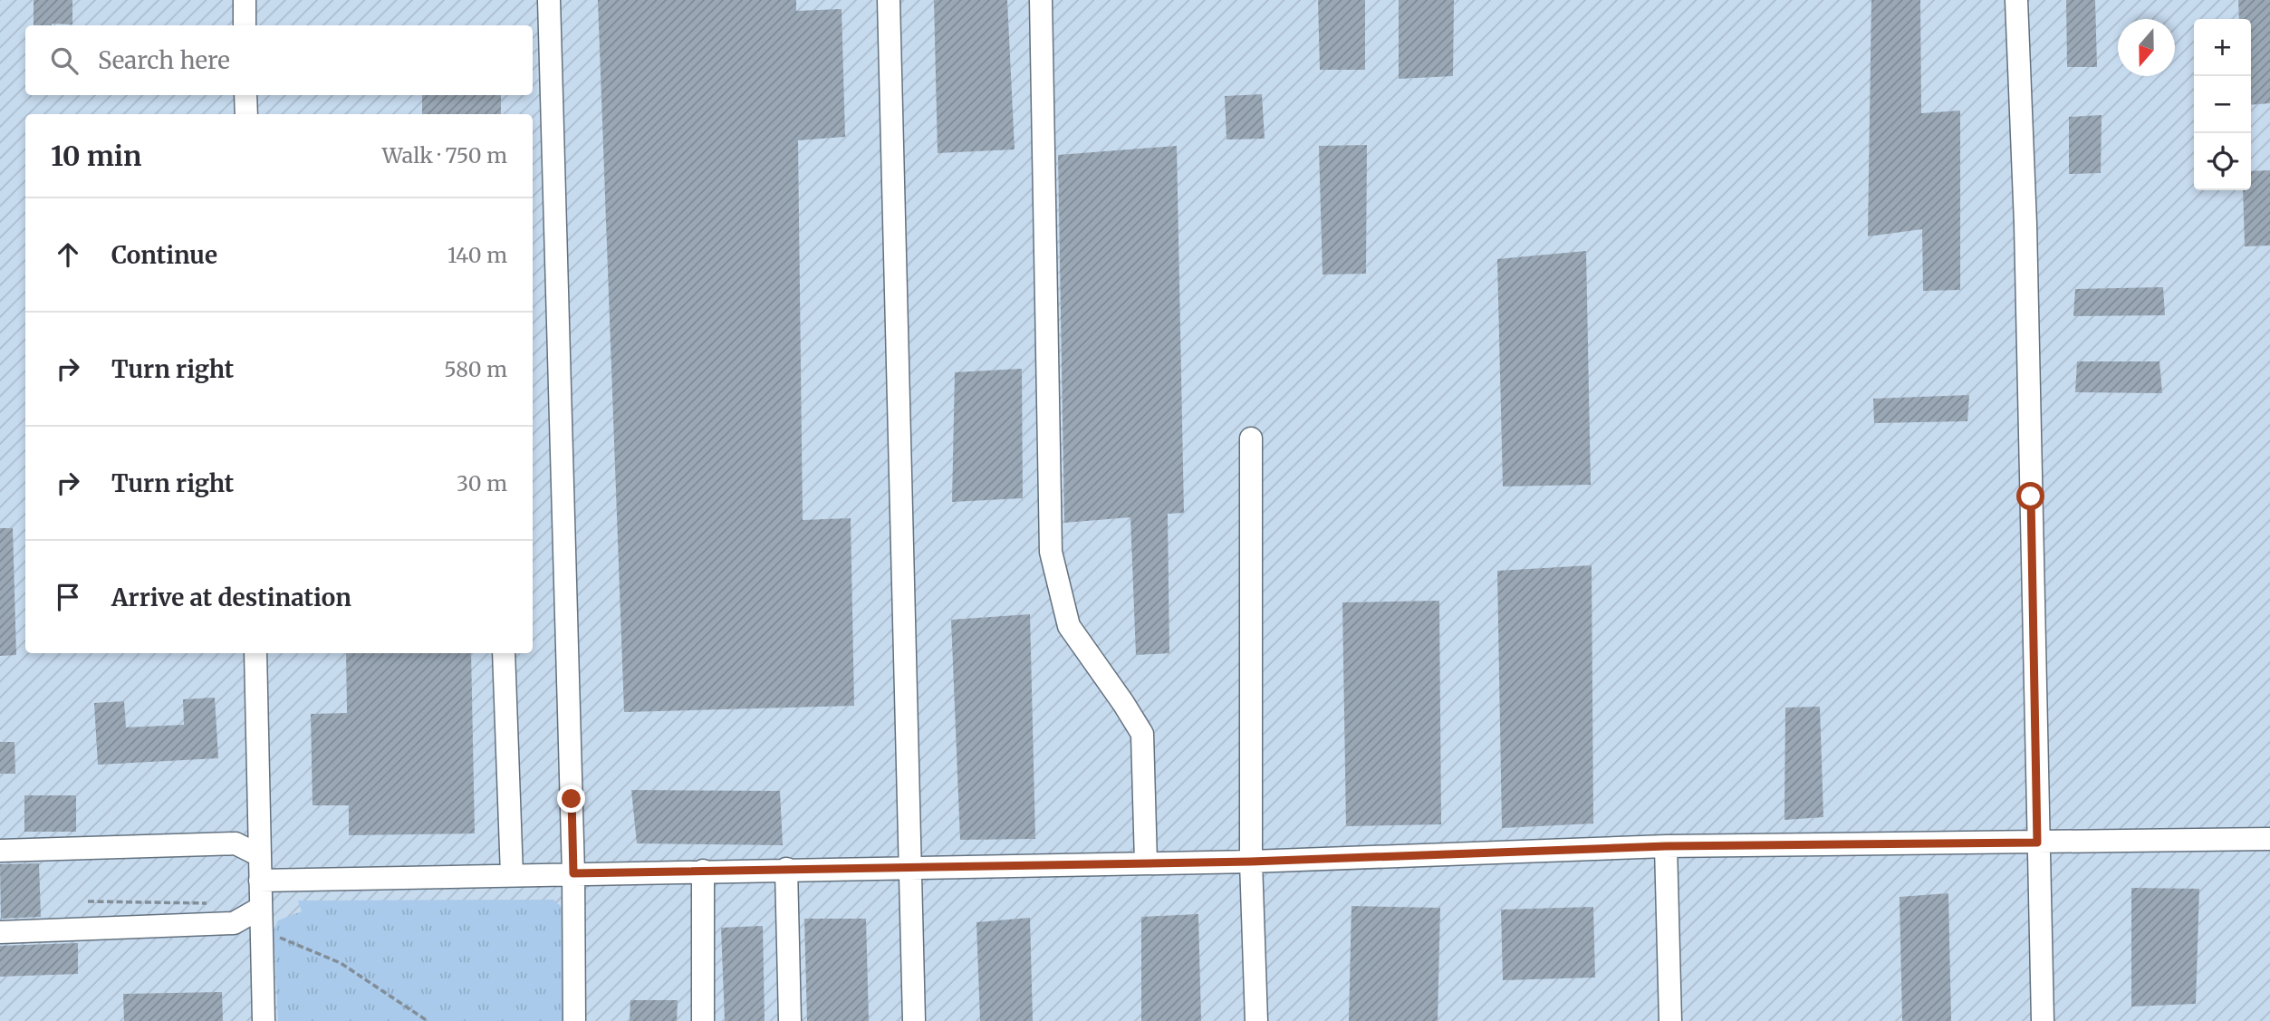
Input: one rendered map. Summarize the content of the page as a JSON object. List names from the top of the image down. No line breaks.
{"north":"bottom","page":{"map_buttons":["+","−"],"search":"Search here","heading":["10 min","Walk · 750 m"],"list":[["Continue","140 m"],["Turn right","580 m"],["Turn right","30 m"],"Arrive at destination"]}}
